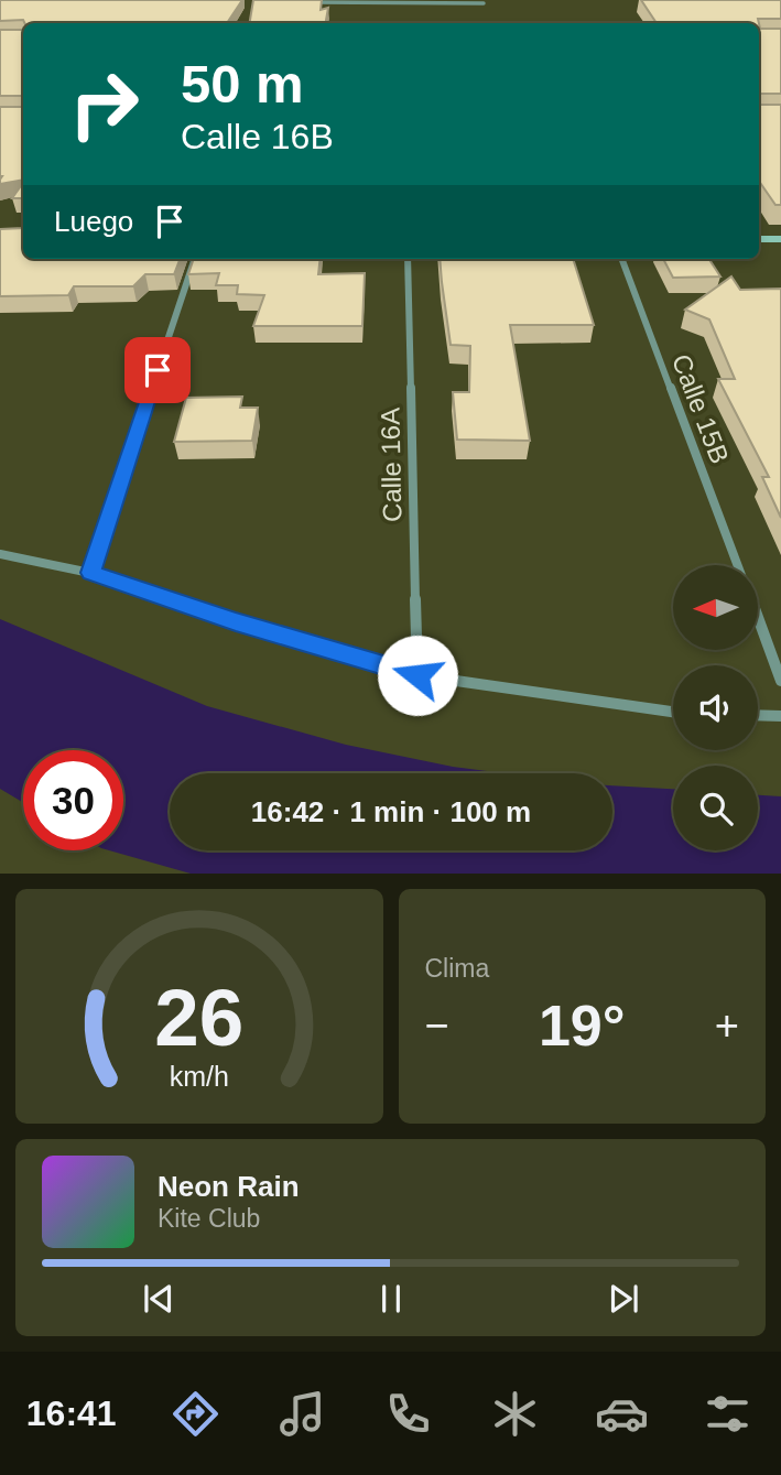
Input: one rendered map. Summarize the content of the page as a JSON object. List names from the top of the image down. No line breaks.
{"streets":{"street":["Calle 15B","Calle 16A"]},"north":"left","page":{"turn":["50 m","Calle 16B"],"then":"Luego","limit":"30","trip":"16:42 · 1 min · 100 m","tile":"Clima","heat":["−","19°","+"],"song":["Neon Rain","Kite Club"],"tabs":"16:41","gauge":["26","km/h"]}}
